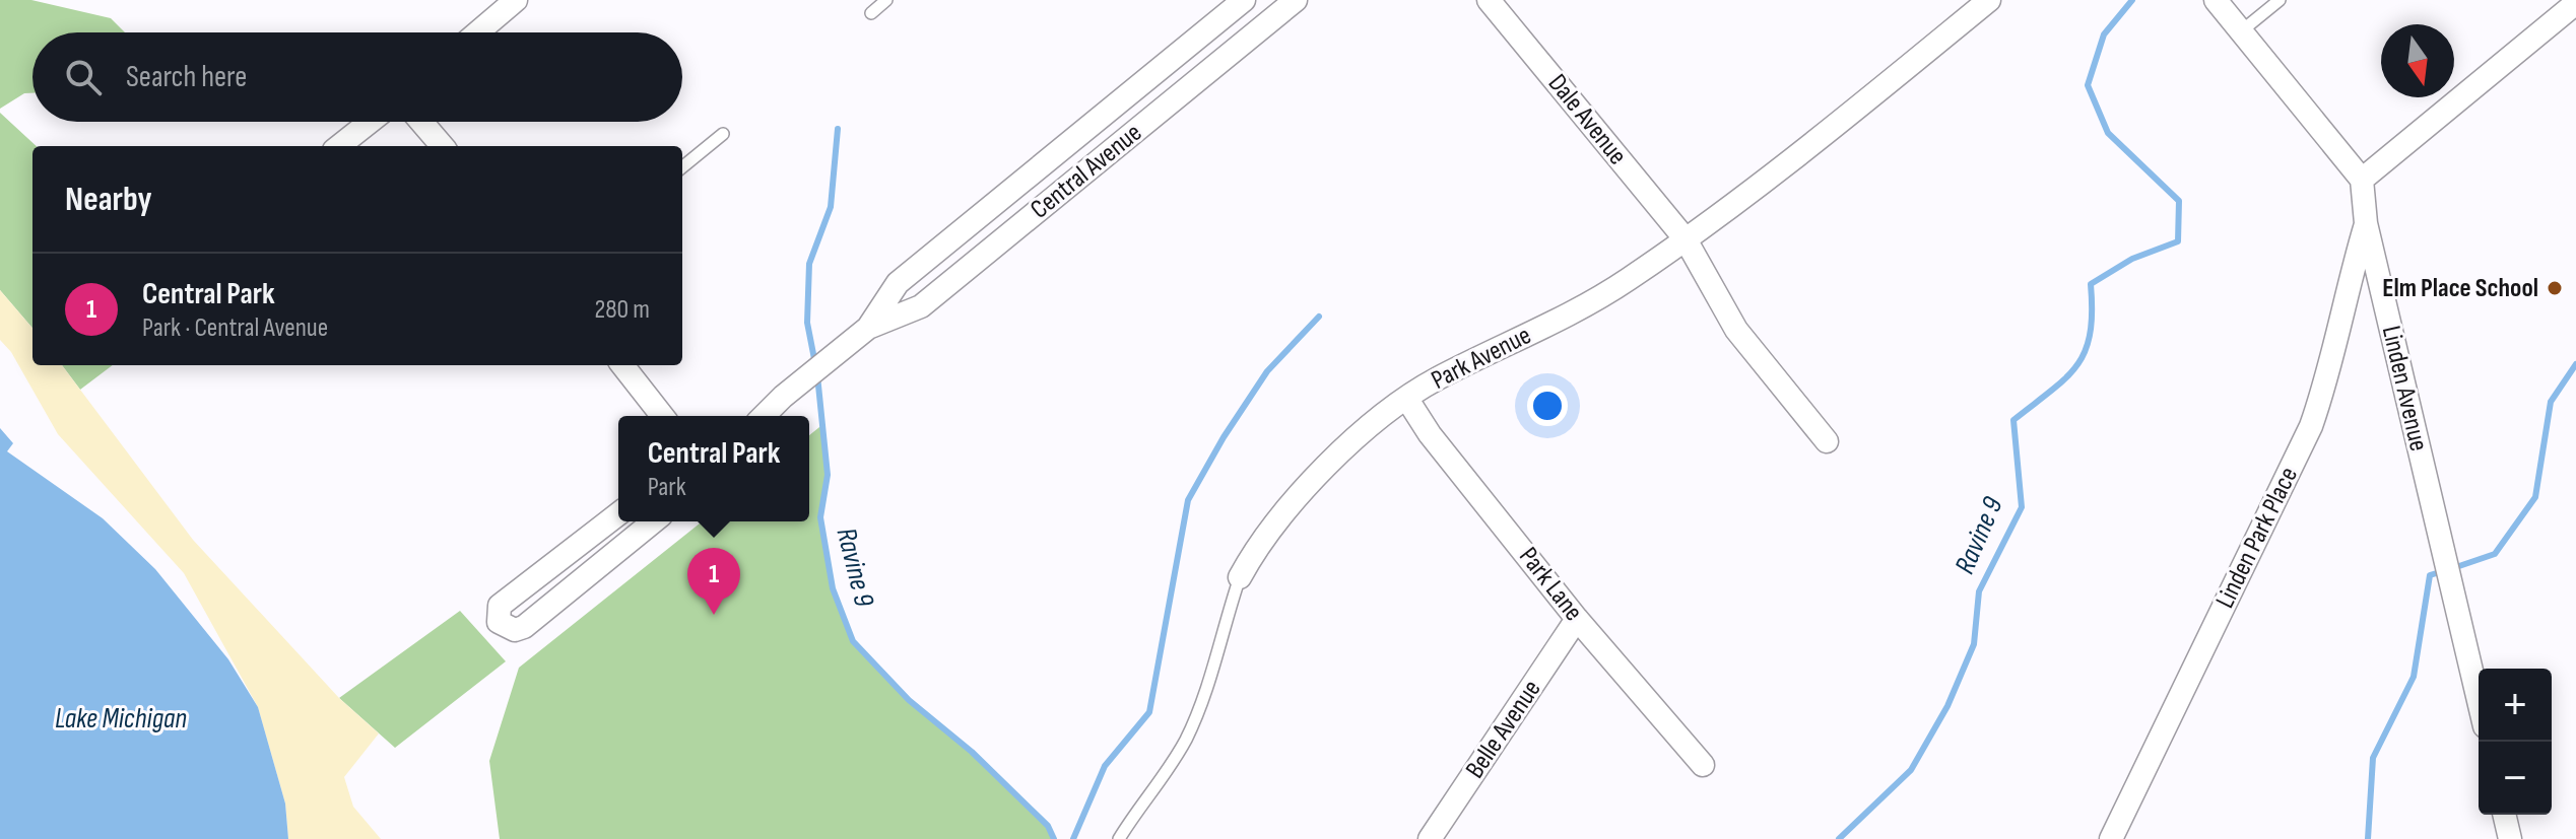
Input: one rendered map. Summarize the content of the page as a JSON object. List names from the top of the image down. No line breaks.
{"streets":{"street":["Dale Avenue","Central Avenue","Park Avenue","Linden Avenue","Linden Park Place","Park Lane","Belle Avenue"]},"crossings":[["Dale Avenue","Park Avenue"],["Park Avenue","Park Lane"],["Linden Avenue","Linden Park Place"],["Park Lane","Belle Avenue"]],"water":["Ravine 9","Lake Michigan"],"places":["Elm Place School"],"north":"bottom","page":{"search":"Search here","heading":"Nearby","list":[{"mark":"1","name":"Central Park","note":"Park · Central Avenue","value":"280 m"}],"popup":["Central Park","Park"],"pins":"1","map_buttons":["+","−"]}}
